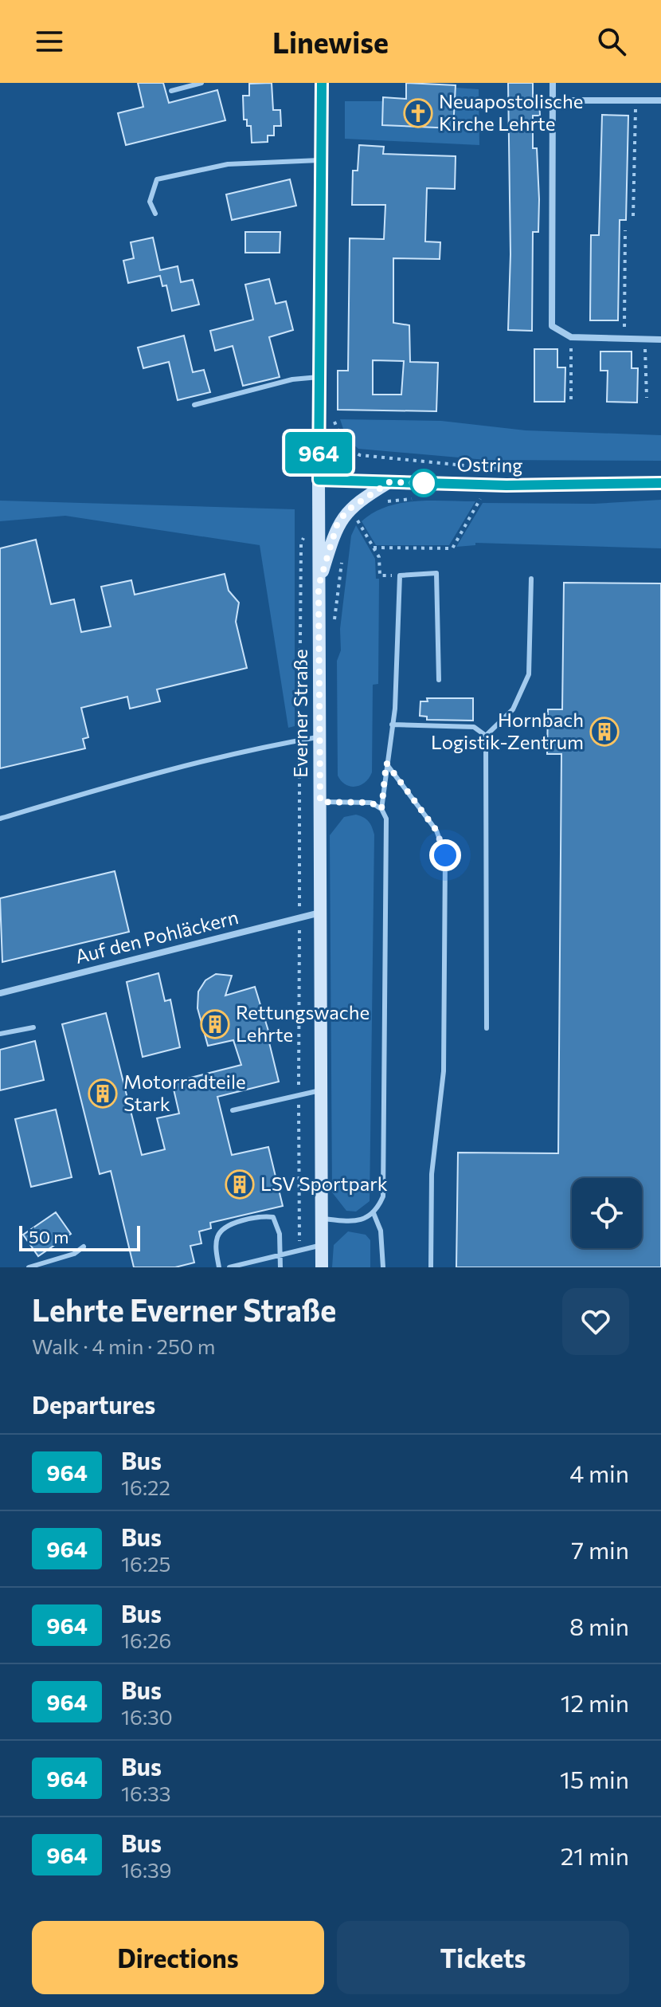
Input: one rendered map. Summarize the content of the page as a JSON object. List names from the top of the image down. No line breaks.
{"streets":{"street":["Ostring","Everner Straße","Auf den Pohläckern"]},"crossings":[["Ostring","Everner Straße"],["Everner Straße","Auf den Pohläckern"]],"places":{"church":["Neuapostolische Kirche Lehrte"],"building":["Hornbach Logistik-Zentrum","Rettungswache Lehrte","Motorradteile Stark","LSV Sportpark"]},"lines":["bus line 964"],"scale_bar":"50 m","page":{"header":"Linewise","on_map":"964","scale":"50 m","heading":[["Lehrte Everner Straße","Walk · 4 min · 250 m"],"Departures"],"list":[{"mark":"964","name":"Bus","note":"16:22","value":"4 min"},{"mark":"964","name":"Bus","note":"16:25","value":"7 min"},{"mark":"964","name":"Bus","note":"16:26","value":"8 min"},{"mark":"964","name":"Bus","note":"16:30","value":"12 min"},{"mark":"964","name":"Bus","note":"16:33","value":"15 min"},{"mark":"964","name":"Bus","note":"16:39","value":"21 min"}],"buttons":["Directions","Tickets"]}}
